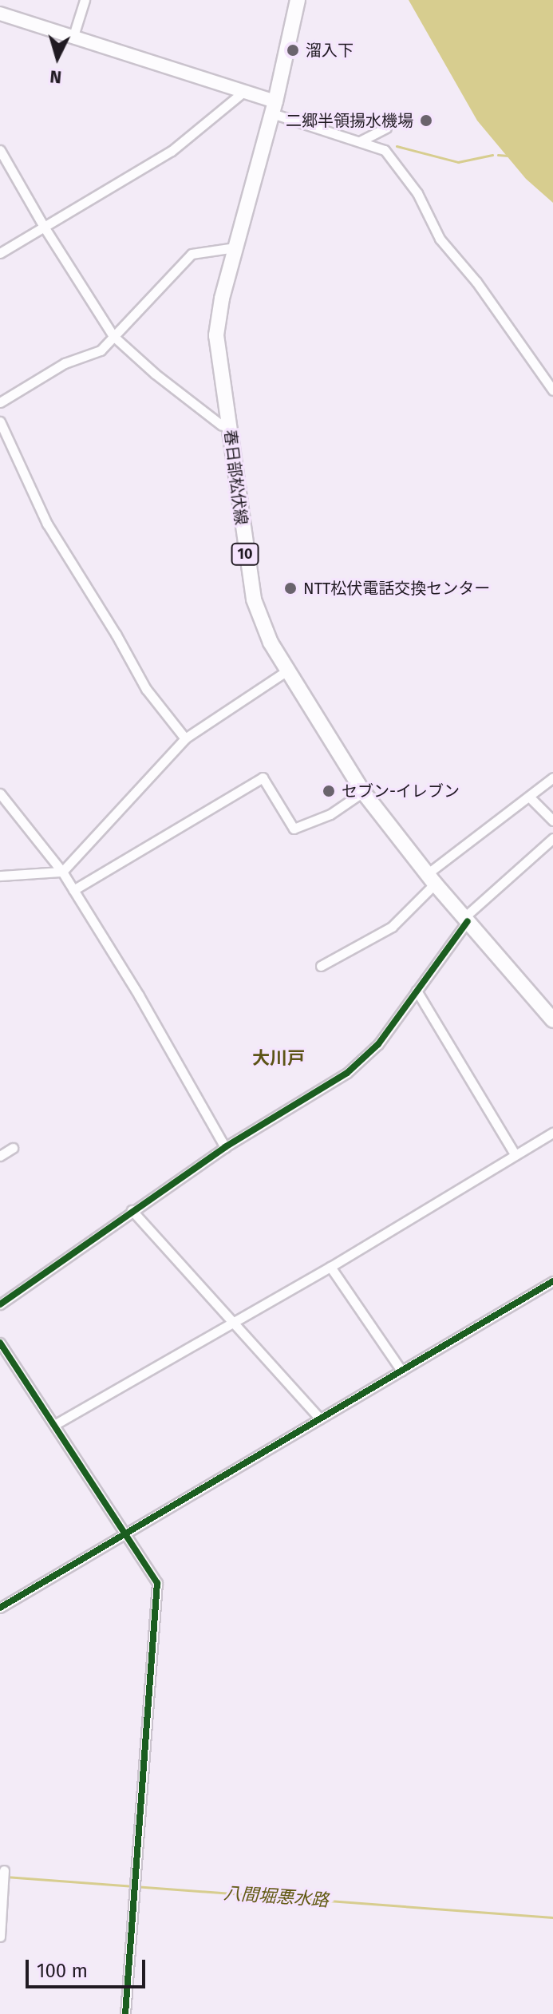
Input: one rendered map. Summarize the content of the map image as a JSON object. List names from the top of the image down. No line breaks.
{"streets":{"main road":["春日部松伏線","10"]},"districts":["大川戸"],"water":["八間堀悪水路"],"places":["溜入下","二郷半領揚水機場","NTT松伏電話交換センター","セブン-イレブン"],"scale_bar":"100 m","north":"bottom"}
